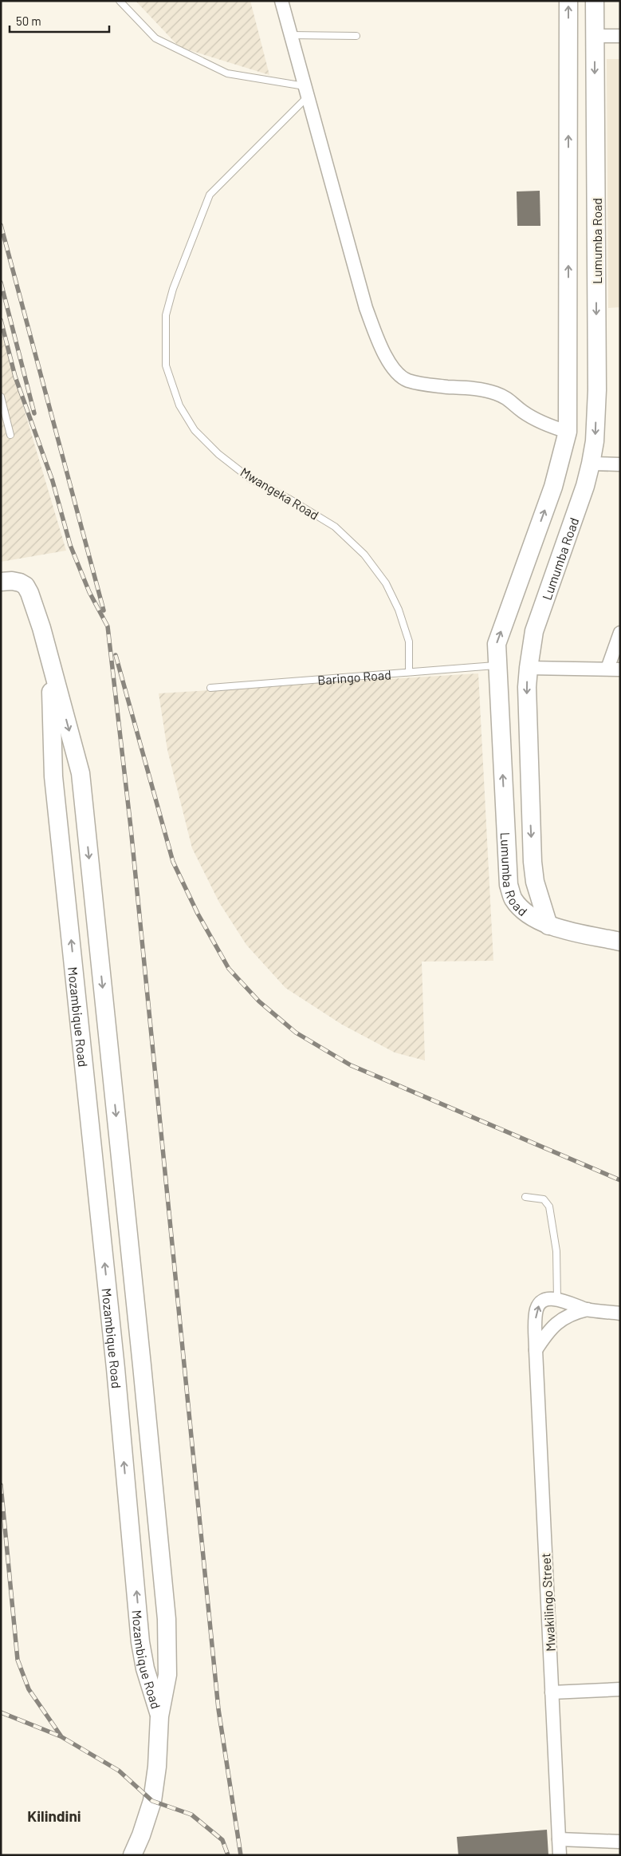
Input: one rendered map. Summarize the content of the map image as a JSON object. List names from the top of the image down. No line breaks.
{"streets":{"street":["Lumumba Road","Mozambique Road","Mwakilingo Street"],"lane":["Mwangeka Road","Baringo Road"]},"crossings":[["Lumumba Road","Baringo Road"],["Mwangeka Road","Baringo Road"]],"districts":["Kilindini"],"scale_bar":"50 m"}
